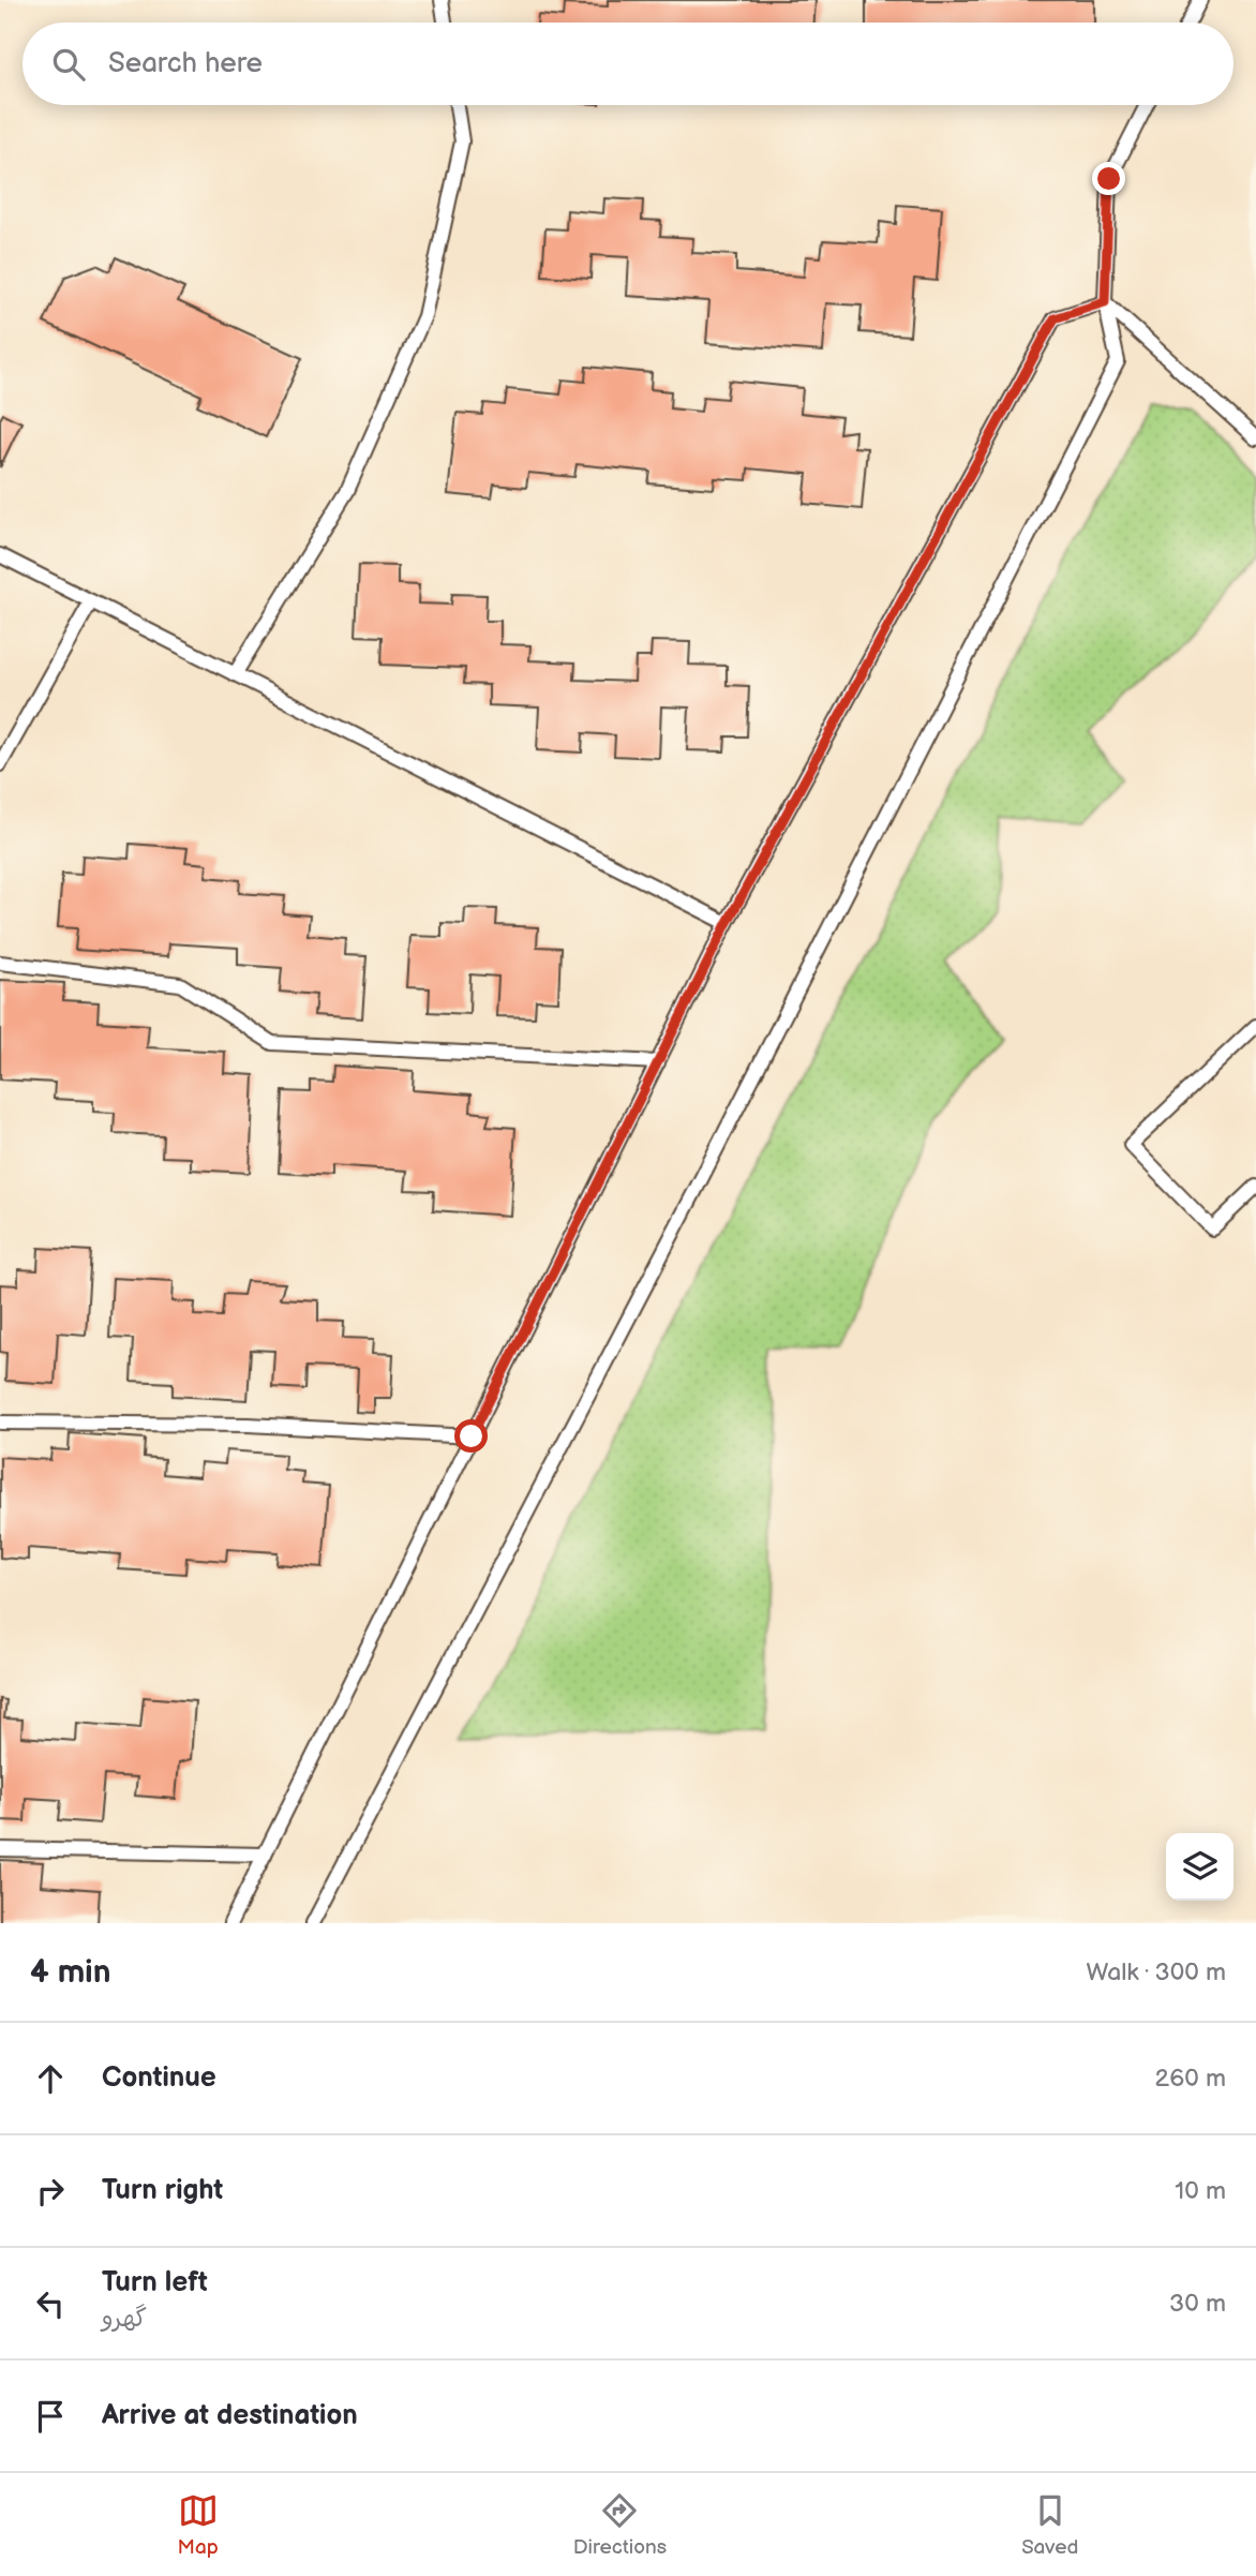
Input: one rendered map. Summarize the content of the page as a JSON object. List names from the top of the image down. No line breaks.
{"page":{"search":"Search here","heading":["4 min","Walk · 300 m"],"list":[["Continue","260 m"],["Turn right","10 m"],["Turn left","گهرو","30 m"],"Arrive at destination"],"nav":["Map","Directions","Saved"]}}
